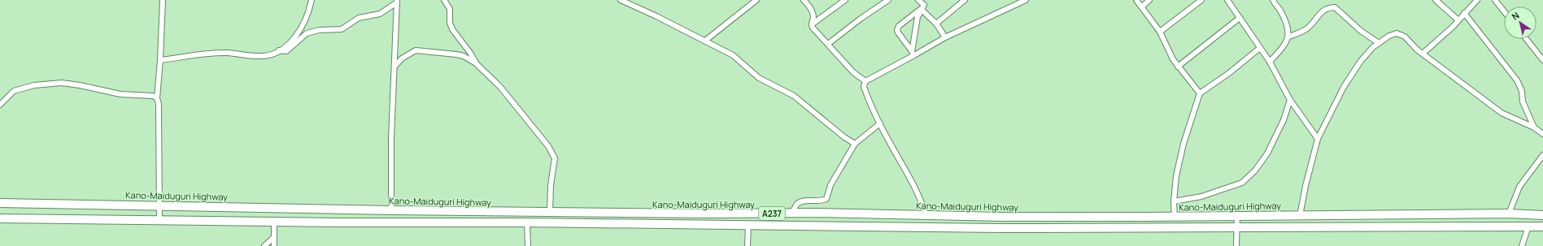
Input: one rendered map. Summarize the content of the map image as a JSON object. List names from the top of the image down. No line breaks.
{"streets":{"highway":["Kano-Maiduguri Highway","A237"]},"north":"top left"}
